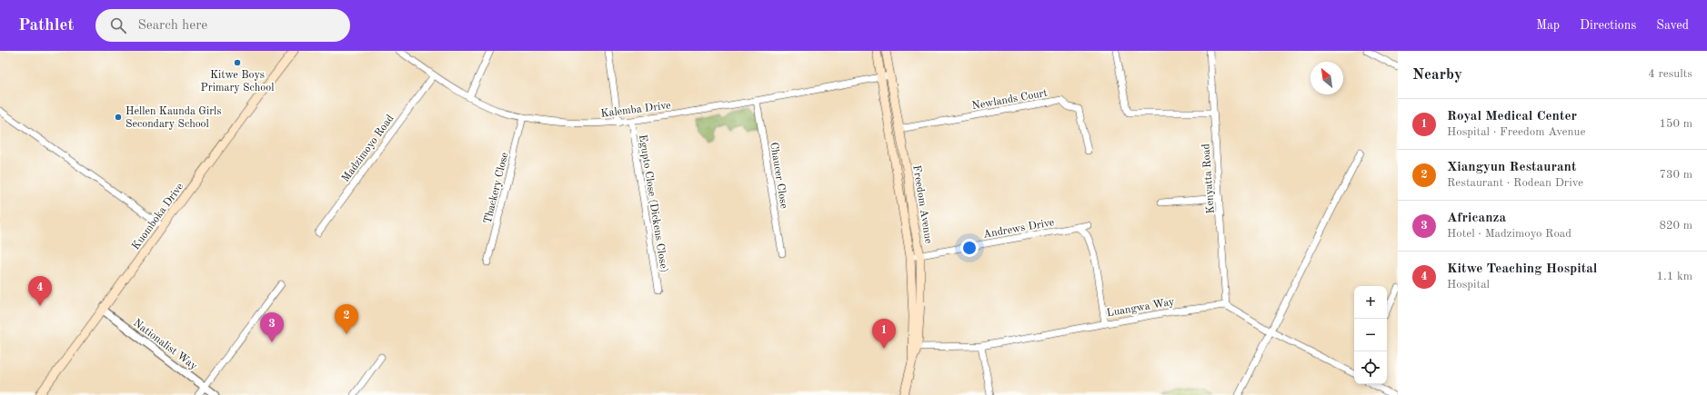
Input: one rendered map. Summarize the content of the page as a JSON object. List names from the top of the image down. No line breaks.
{"streets":{"main road":["Freedom Avenue","Kuomboka Drive"],"street":["Newlands Court","Kalemba Drive","Madzimoyo Road","Chaucer Close","Kenyatta Road","Thackery Close","Egupto Close (Dickens Close)","Andrews Drive","Luangwa Way","Nationalist Way"]},"crossings":[["Newlands Court","Freedom Avenue"],["Kalemba Drive","Madzimoyo Road"],["Kalemba Drive","Chaucer Close"],["Kalemba Drive","Thackery Close"],["Kalemba Drive","Egupto Close (Dickens Close)"],["Kalemba Drive","Freedom Avenue"],["Kenyatta Road","Luangwa Way"],["Freedom Avenue","Andrews Drive"],["Freedom Avenue","Luangwa Way"],["Kuomboka Drive","Nationalist Way"]],"places":["Kitwe Boys Primary School","Hellen Kaunda Girls Secondary School"],"north":"top left","page":{"header":"Pathlet","search":"Search here","nav":["Map","Directions","Saved"],"heading":["Nearby","4 results"],"list":[{"mark":"1","name":"Royal Medical Center","note":"Hospital · Freedom Avenue","value":"150 m"},{"mark":"2","name":"Xiangyun Restaurant","note":"Restaurant · Rodean Drive","value":"730 m"},{"mark":"3","name":"Africanza","note":"Hotel · Madzimoyo Road","value":"820 m"},{"mark":"4","name":"Kitwe Teaching Hospital","note":"Hospital","value":"1.1 km"}],"pins":["4","2","3","1"],"map_buttons":["+","−"]}}
